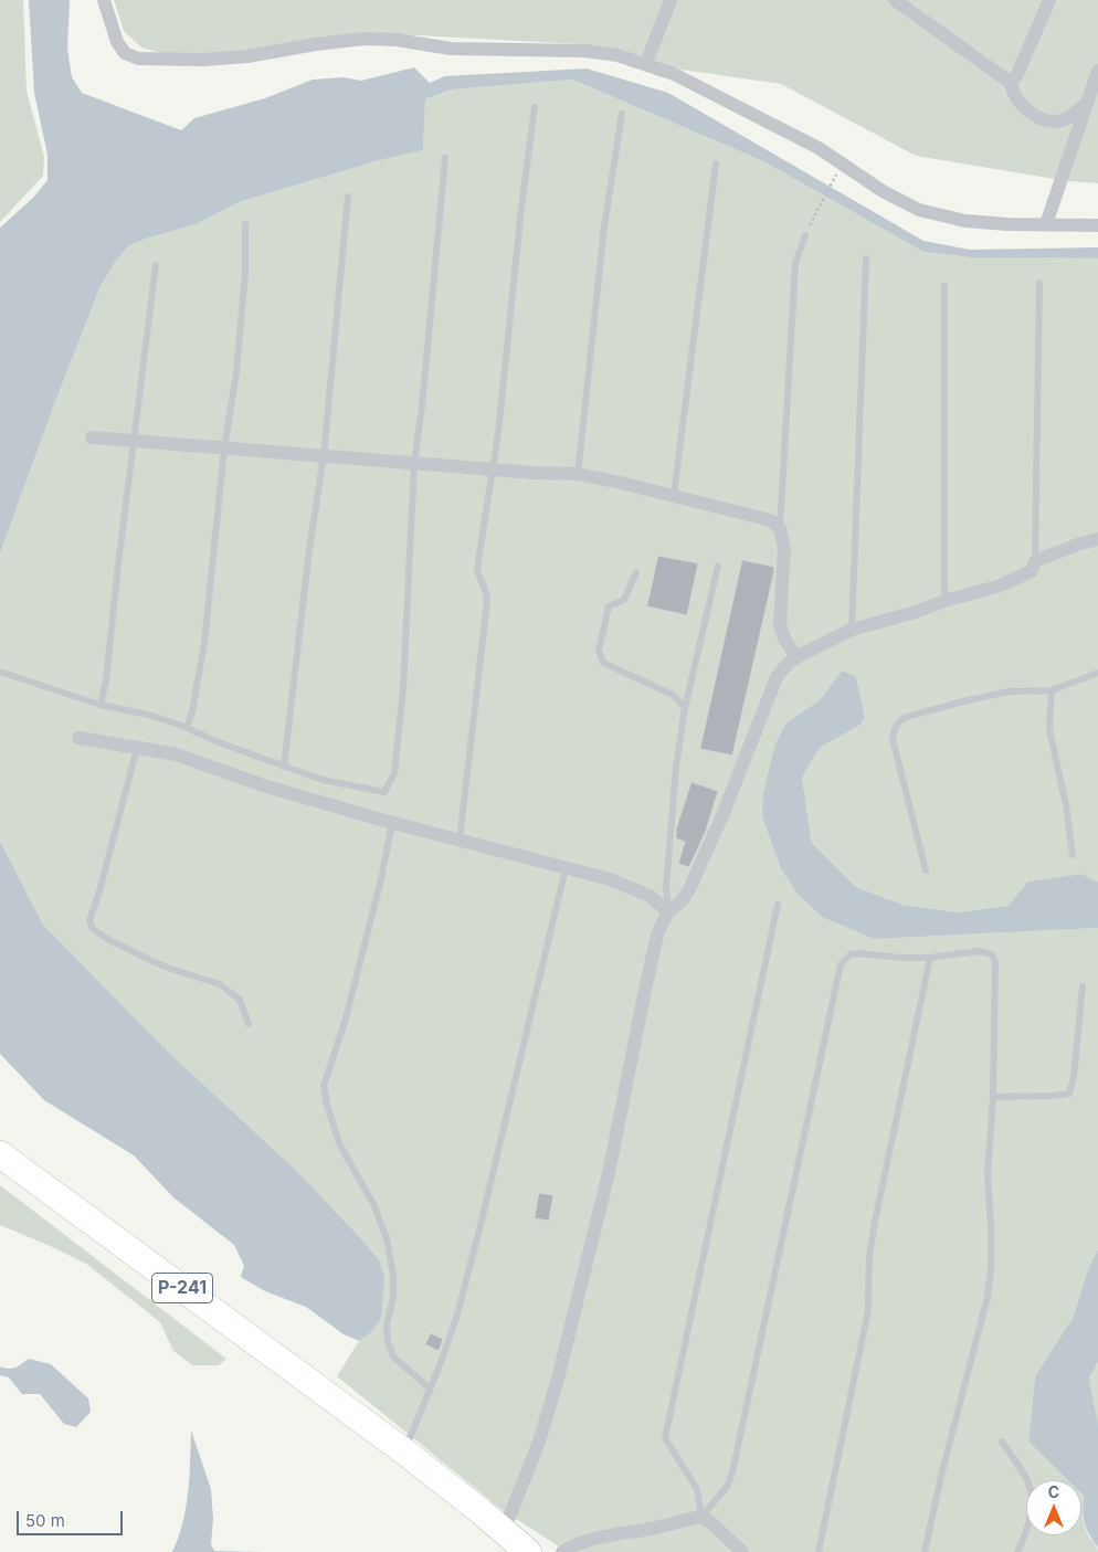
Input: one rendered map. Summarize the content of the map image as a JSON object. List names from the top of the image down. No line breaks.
{"streets":{"highway":["Р-241"]},"scale_bar":"50 m","north":"top"}
